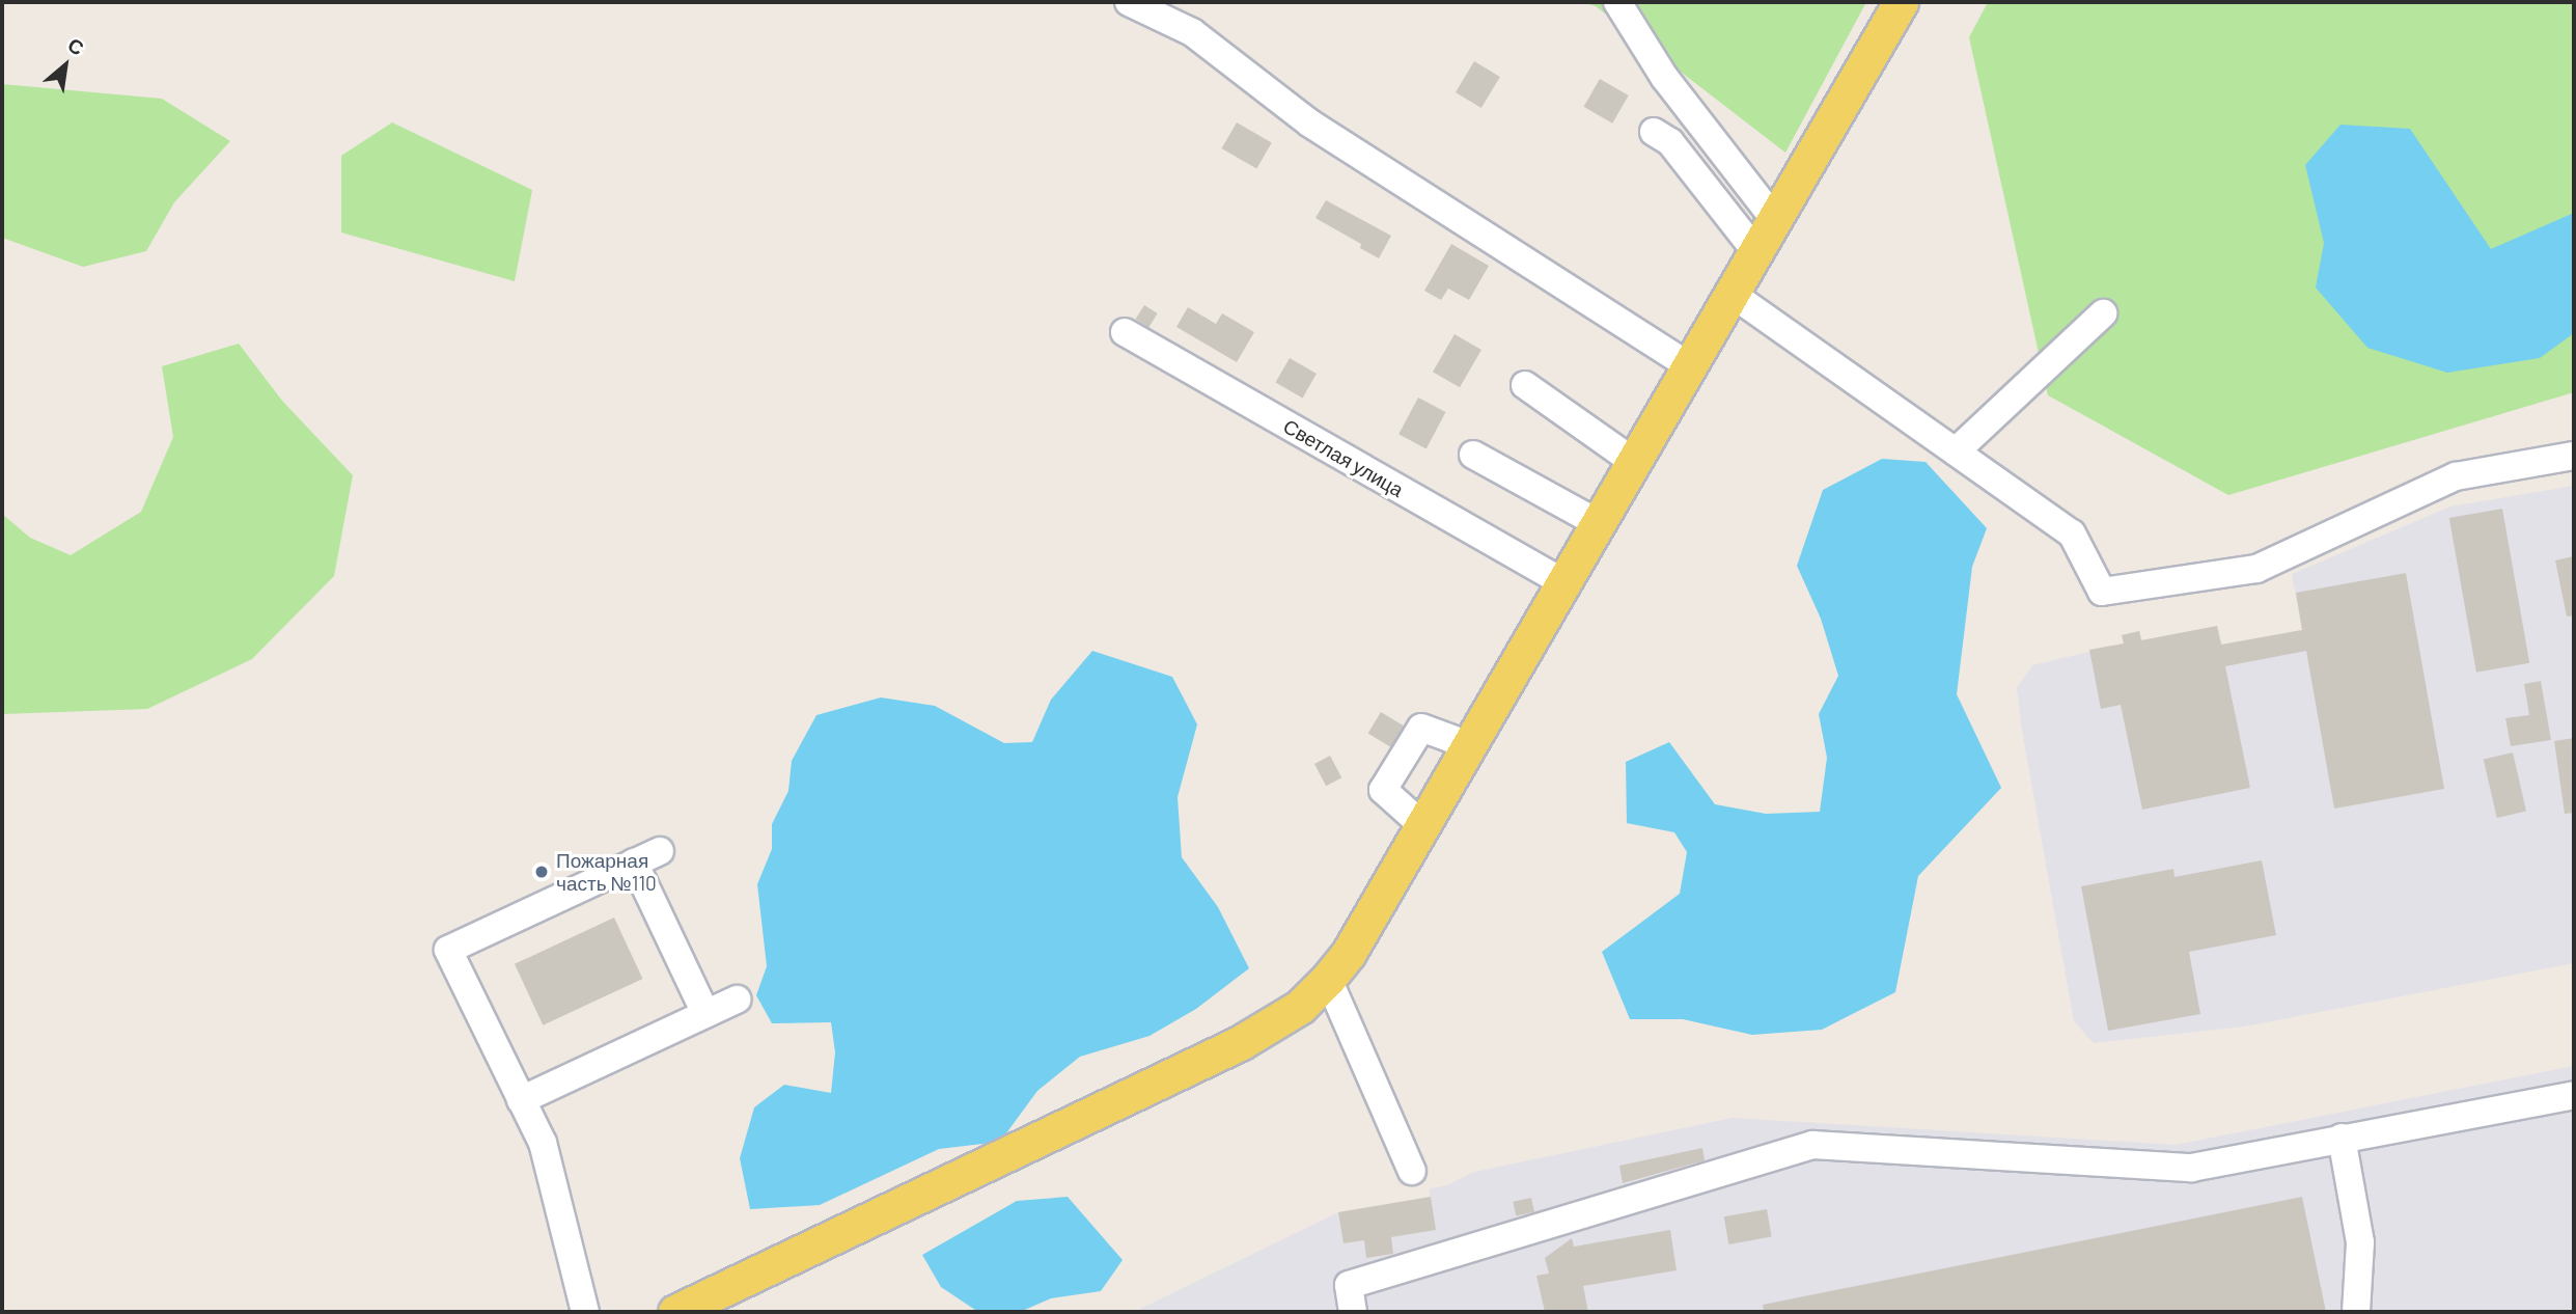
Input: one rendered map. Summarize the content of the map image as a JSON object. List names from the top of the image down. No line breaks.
{"streets":{"lane":["Светлая улица"]},"places":["Пожарная часть №110"],"north":"top right"}
